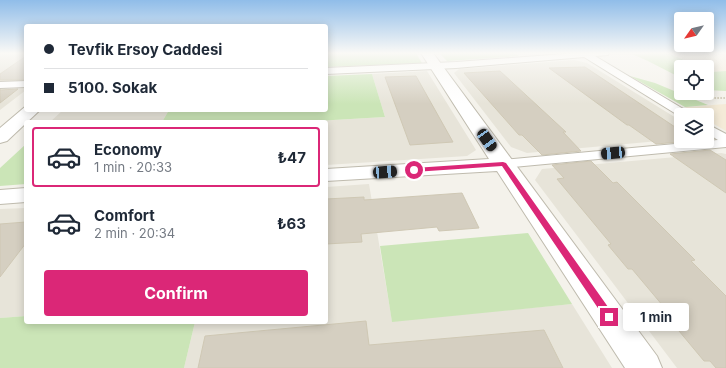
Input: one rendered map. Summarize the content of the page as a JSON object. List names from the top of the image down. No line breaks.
{"north":"bottom left","page":{"banner":["Tevfik Ersoy Caddesi","5100. Sokak"],"list":[{"name":"Economy","note":"1 min · 20:33","value":"₺47"},{"name":"Comfort","note":"2 min · 20:34","value":"₺63"}],"buttons":"Confirm","bubble":"1 min"}}
